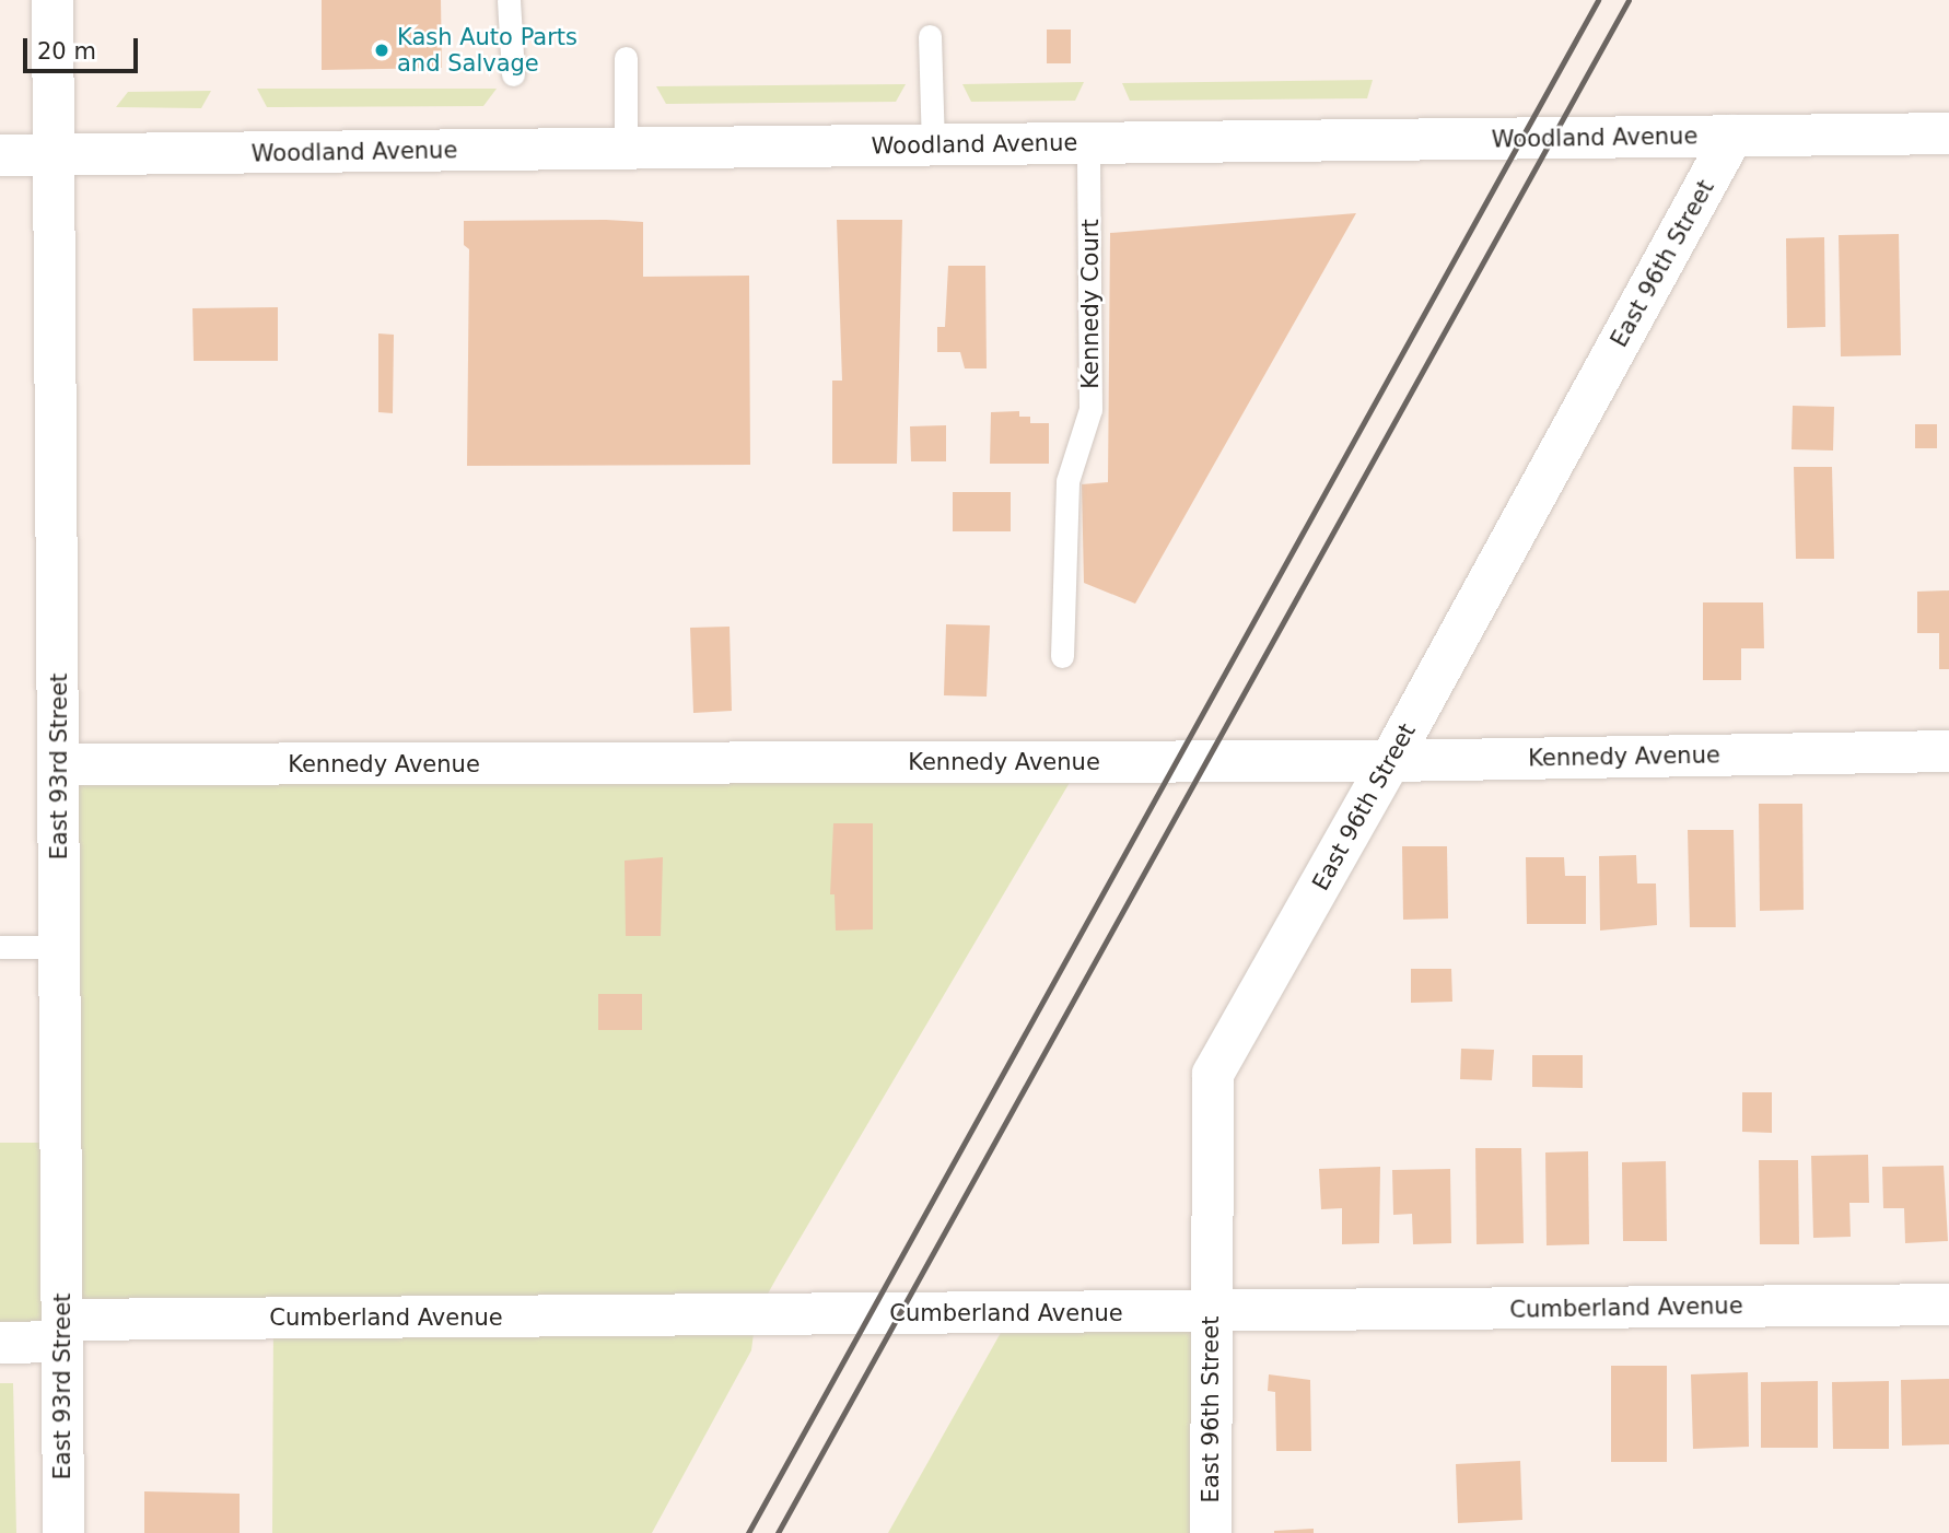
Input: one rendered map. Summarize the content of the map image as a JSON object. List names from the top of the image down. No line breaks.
{"streets":{"street":["Woodland Avenue","East 96th Street","Kennedy Avenue","East 93rd Street","Cumberland Avenue"],"lane":["Kennedy Court"]},"crossings":[["Woodland Avenue","East 96th Street"],["Woodland Avenue","Kennedy Court"],["Woodland Avenue","East 93rd Street"],["East 96th Street","Kennedy Avenue"],["East 96th Street","Cumberland Avenue"],["Kennedy Avenue","East 93rd Street"],["East 93rd Street","Cumberland Avenue"]],"places":["Kash Auto Parts and Salvage"],"scale_bar":"20 m"}
